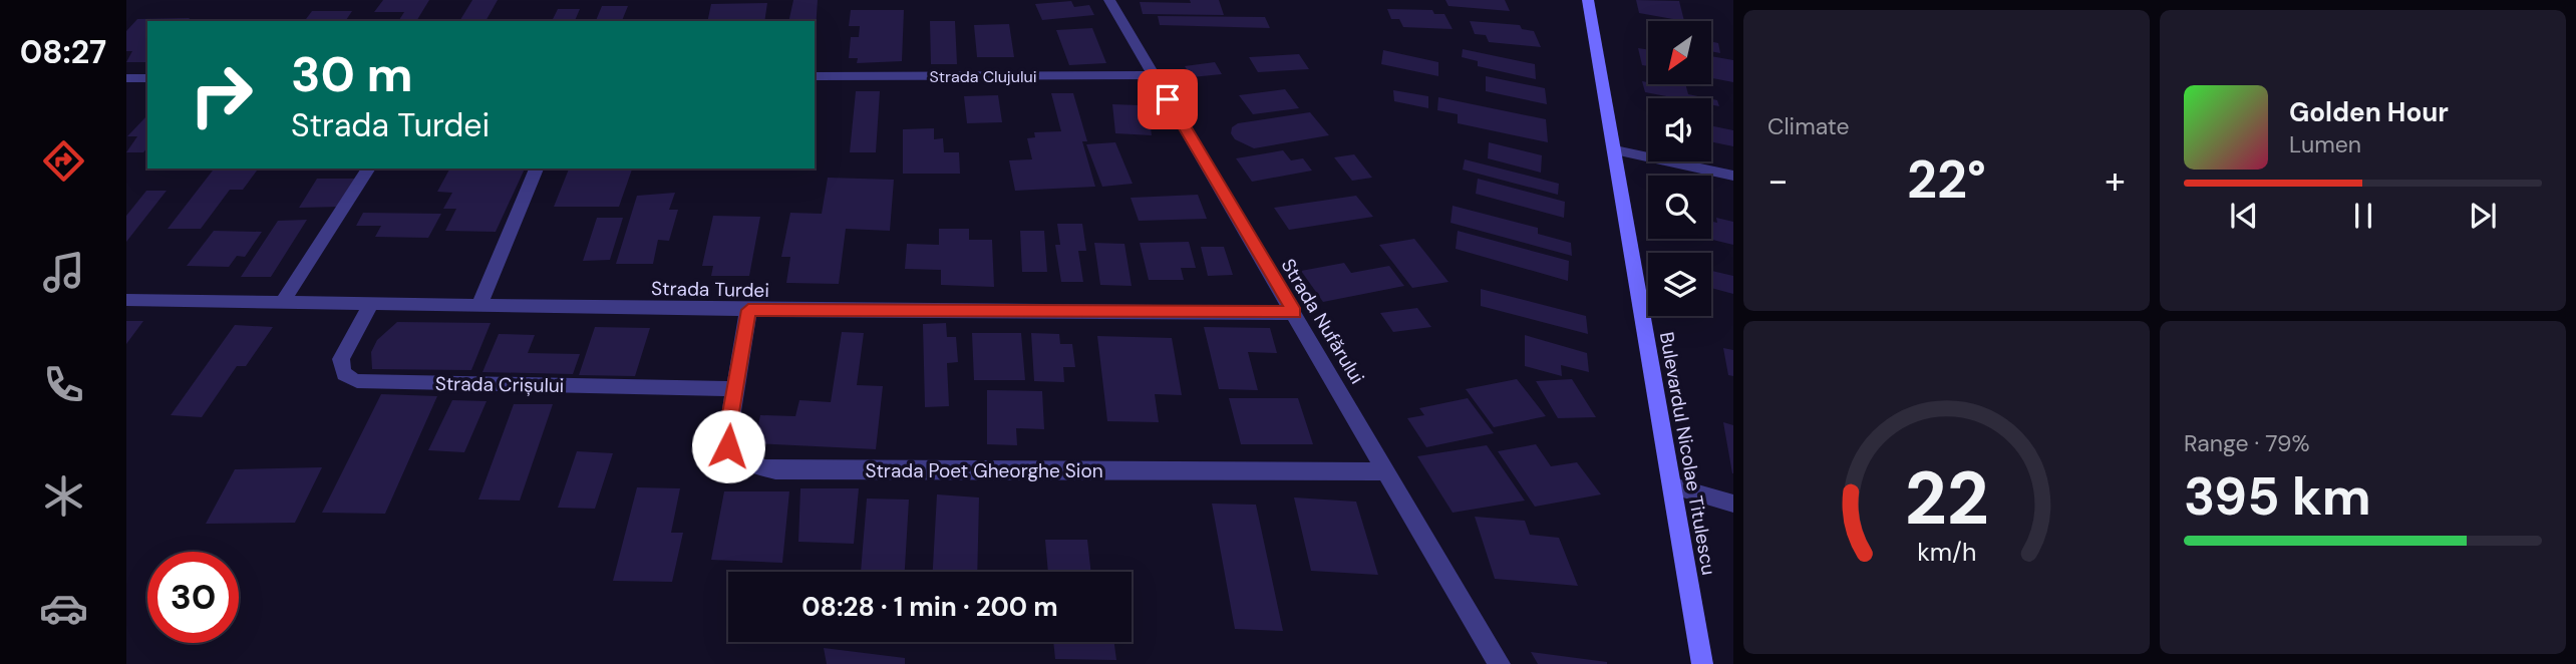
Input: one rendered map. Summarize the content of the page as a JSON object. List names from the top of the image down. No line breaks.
{"streets":{"street":["Strada Clujului","Strada Turdei","Strada Nufărului","Strada Crișului","Bulevardul Nicolae Titulescu","Strada Poet Gheorghe Sion"]},"crossings":[["Strada Clujului","Strada Nufărului"],["Strada Turdei","Strada Nufărului"],["Strada Turdei","Strada Crișului"],["Strada Turdei","Strada Poet Gheorghe Sion"],["Strada Nufărului","Strada Poet Gheorghe Sion"],["Strada Crișului","Strada Poet Gheorghe Sion"]],"north":"bottom left","page":{"tabs":"08:27","tile":["Climate",["Range · 79%","395 km"]],"turn":["30 m","Strada Turdei"],"song":["Golden Hour","Lumen"],"heat":["−","22°","+"],"limit":"30","trip":"08:28 · 1 min · 200 m","gauge":["22","km/h"]}}
